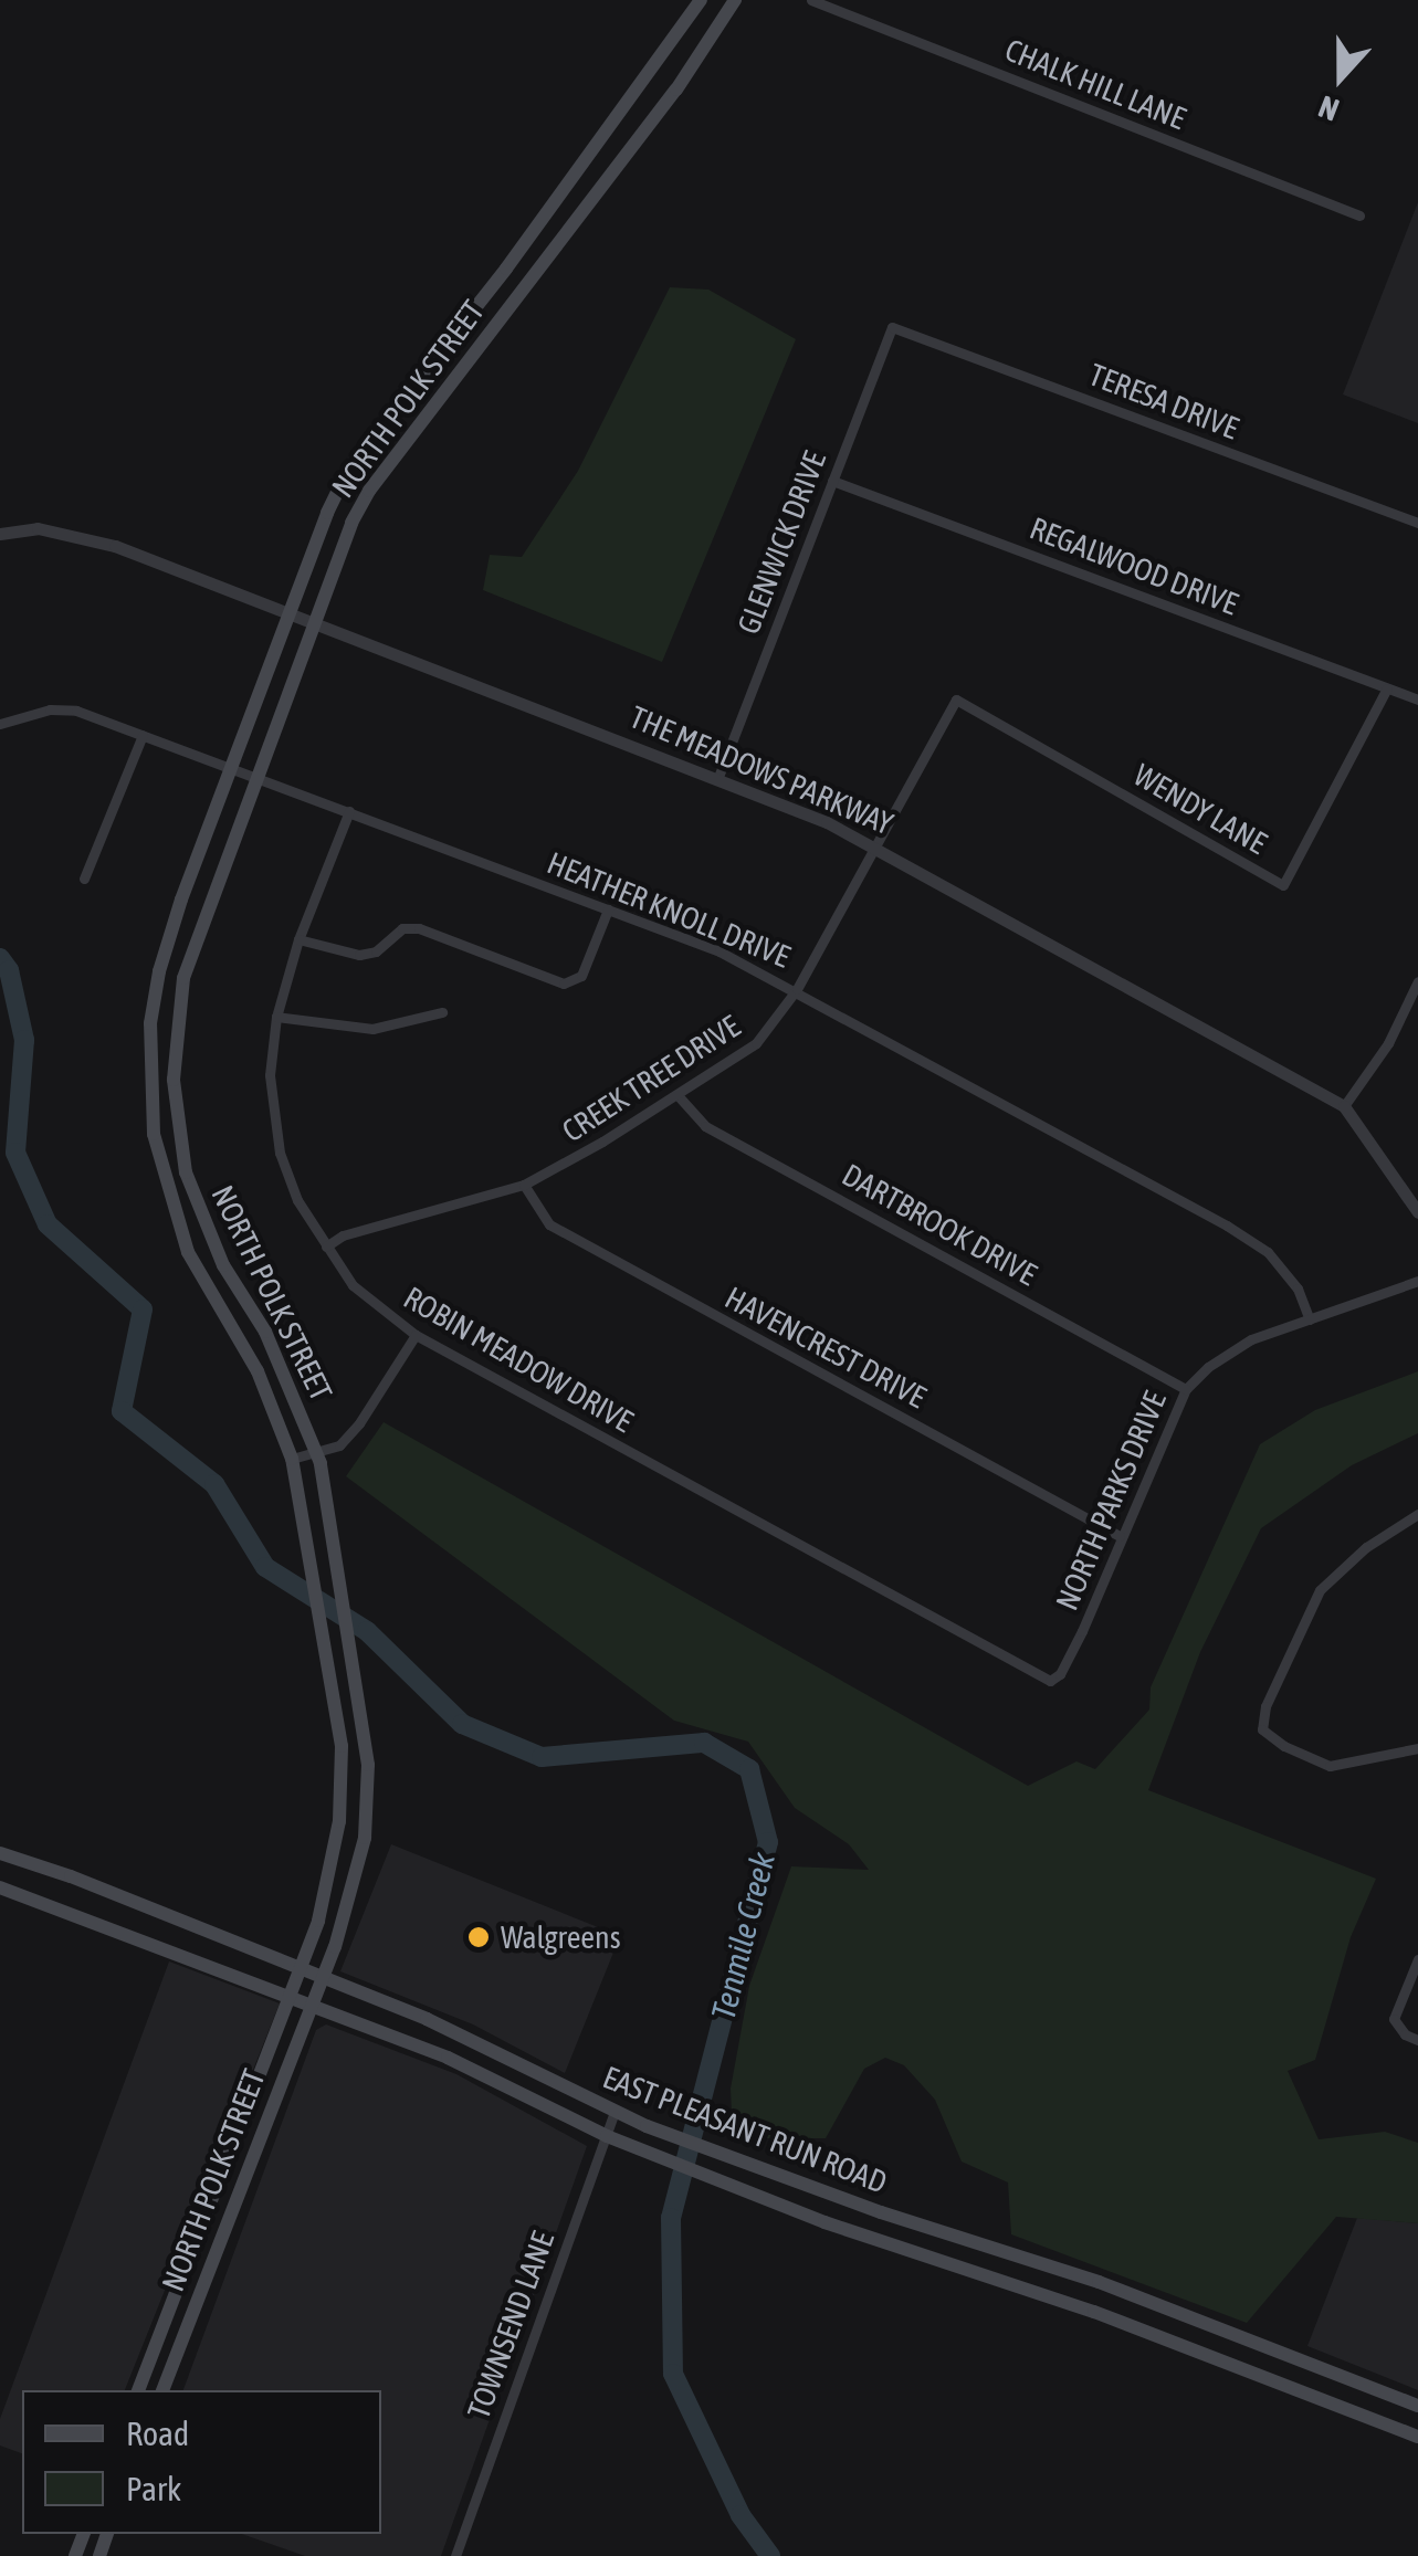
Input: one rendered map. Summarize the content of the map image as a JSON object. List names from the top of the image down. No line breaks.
{"streets":{"main road":["NORTH POLK STREET","EAST PLEASANT RUN ROAD"],"street":["CHALK HILL LANE","TERESA DRIVE","GLENWICK DRIVE","REGALWOOD DRIVE","THE MEADOWS PARKWAY","WENDY LANE","HEATHER KNOLL DRIVE","CREEK TREE DRIVE","DARTBROOK DRIVE","HAVENCREST DRIVE","ROBIN MEADOW DRIVE","NORTH PARKS DRIVE","TOWNSEND LANE"]},"crossings":[["NORTH POLK STREET","THE MEADOWS PARKWAY"],["NORTH POLK STREET","HEATHER KNOLL DRIVE"],["NORTH POLK STREET","EAST PLEASANT RUN ROAD"],["TERESA DRIVE","GLENWICK DRIVE"],["GLENWICK DRIVE","REGALWOOD DRIVE"],["GLENWICK DRIVE","THE MEADOWS PARKWAY"],["REGALWOOD DRIVE","WENDY LANE"],["THE MEADOWS PARKWAY","CREEK TREE DRIVE"],["WENDY LANE","CREEK TREE DRIVE"],["HEATHER KNOLL DRIVE","CREEK TREE DRIVE"],["HEATHER KNOLL DRIVE","ROBIN MEADOW DRIVE"],["HEATHER KNOLL DRIVE","NORTH PARKS DRIVE"],["CREEK TREE DRIVE","DARTBROOK DRIVE"],["CREEK TREE DRIVE","HAVENCREST DRIVE"],["CREEK TREE DRIVE","ROBIN MEADOW DRIVE"],["DARTBROOK DRIVE","NORTH PARKS DRIVE"],["HAVENCREST DRIVE","NORTH PARKS DRIVE"],["ROBIN MEADOW DRIVE","NORTH PARKS DRIVE"],["EAST PLEASANT RUN ROAD","TOWNSEND LANE"]],"water":["Tenmile Creek"],"places":["Walgreens"],"legend":["Road","Park"],"north":"bottom"}
